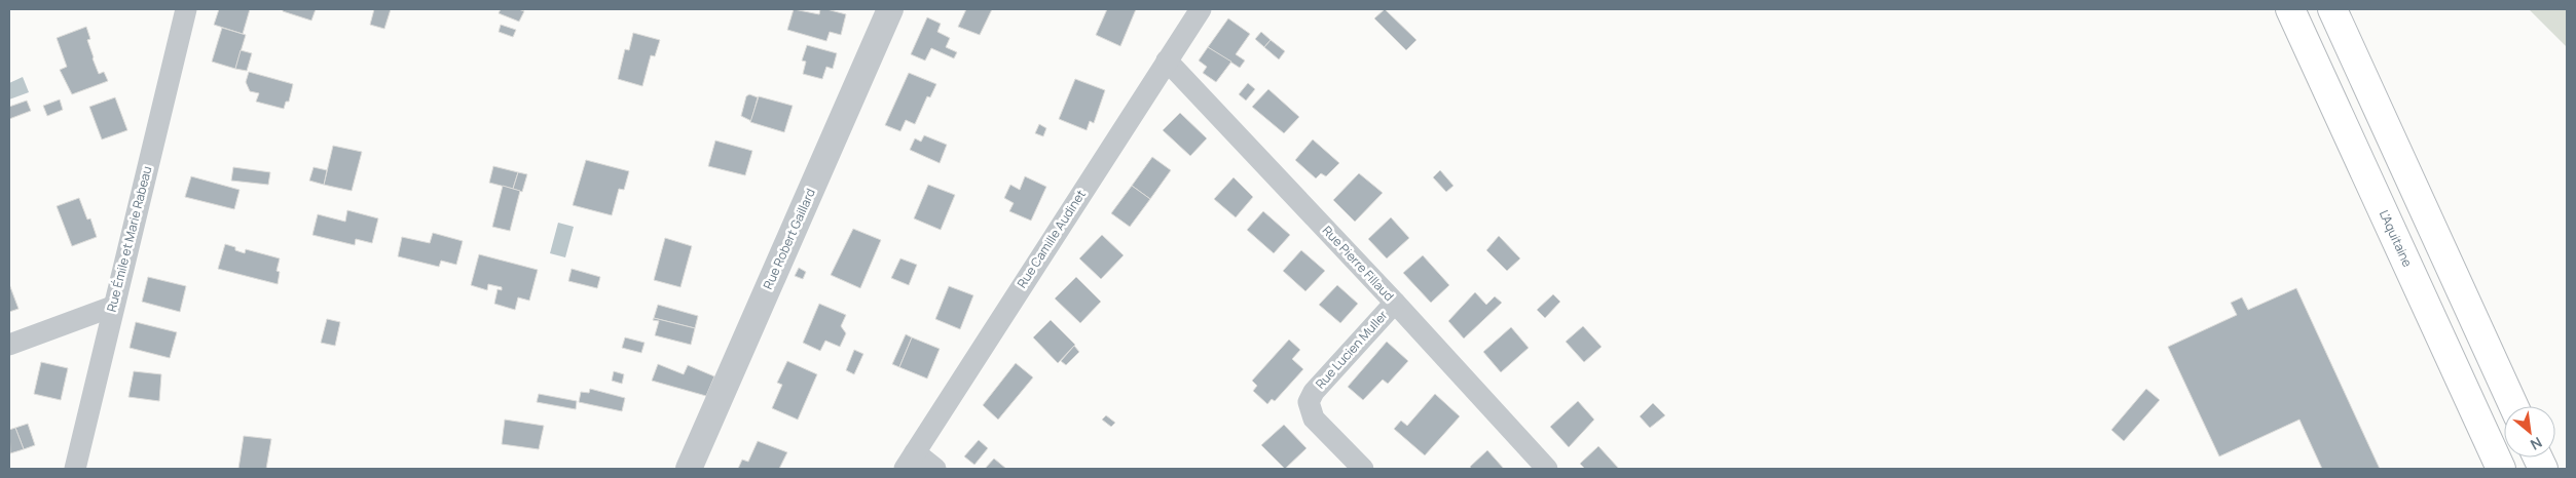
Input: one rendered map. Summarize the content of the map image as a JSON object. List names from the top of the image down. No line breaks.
{"streets":{"highway":["L'Aquitaine"],"street":["Rue Émile et Marie Rabeau","Rue Robert Gaillard","Rue Camille Audinet","Rue Pierre Fillaud","Rue Lucien Muller"]},"crossings":[["Rue Camille Audinet","Rue Pierre Fillaud"],["Rue Pierre Fillaud","Rue Lucien Muller"]],"north":"bottom right"}
